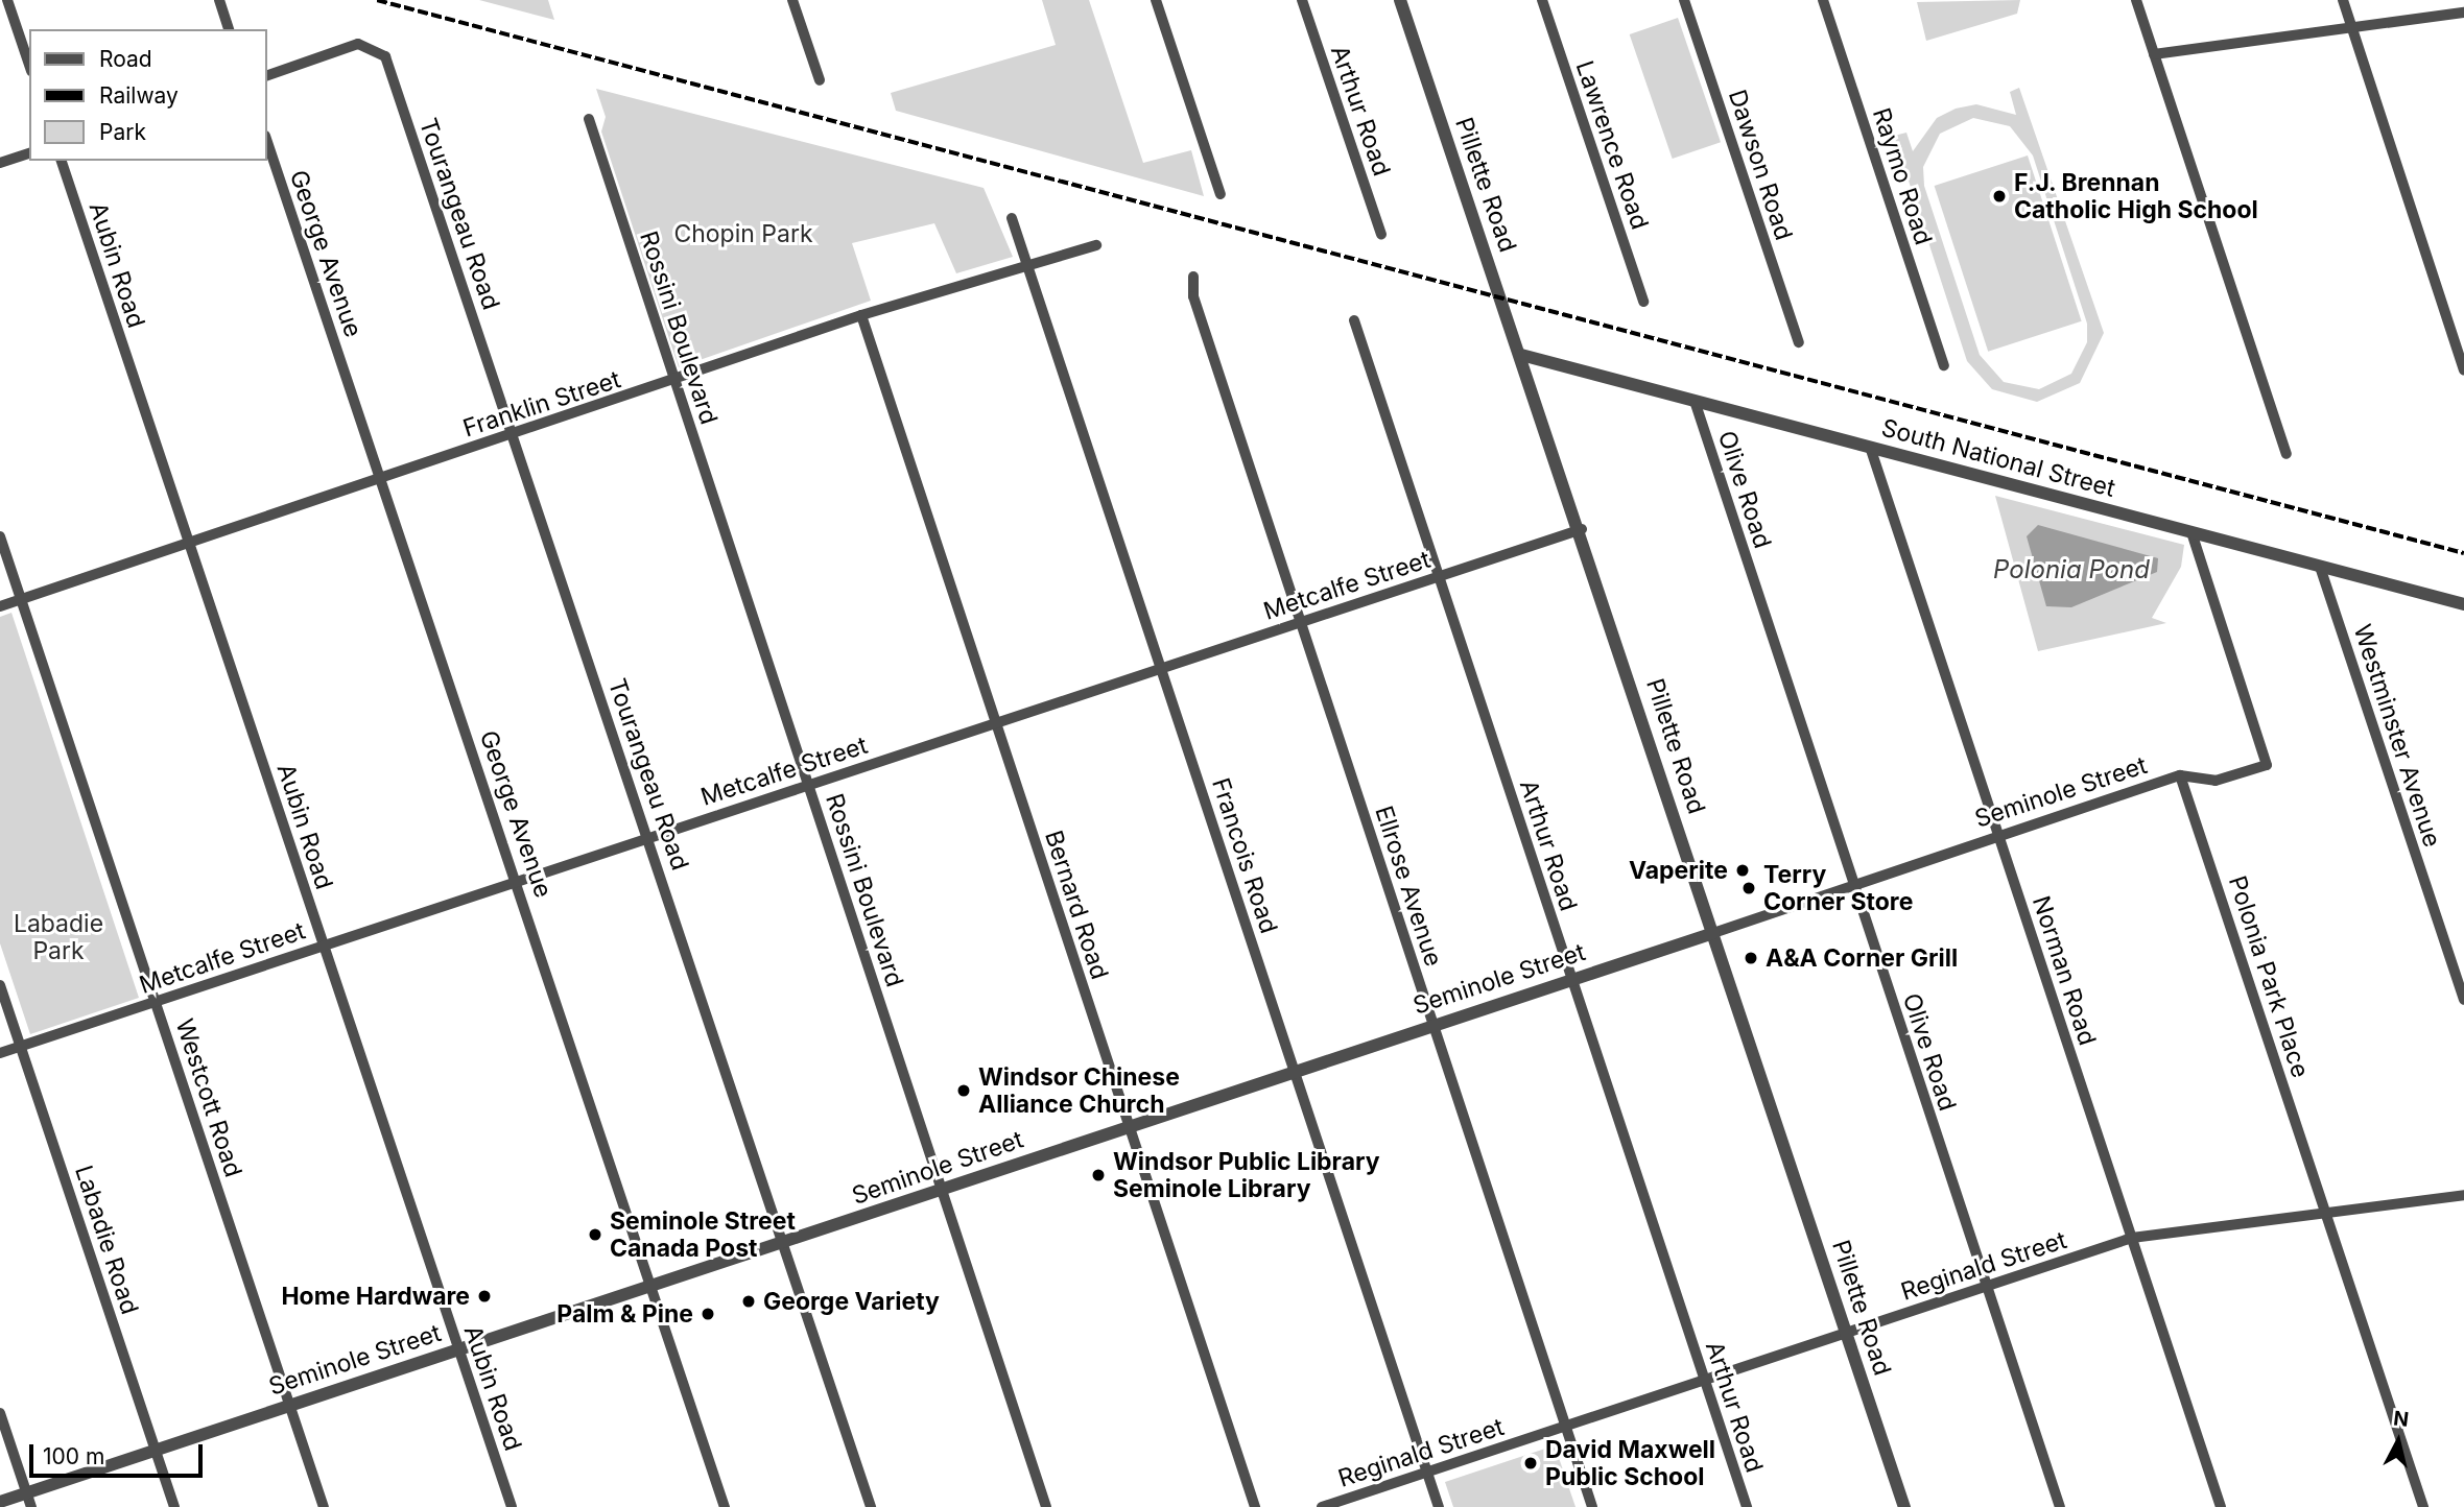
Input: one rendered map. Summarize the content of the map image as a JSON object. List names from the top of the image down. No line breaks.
{"streets":{"street":["Arthur Road","Lawrence Road","Dawson Road","Raymo Road","Pillette Road","Tourangeau Road","George Avenue","Aubin Road","Rossini Boulevard","Franklin Street","South National Street","Olive Road","Metcalfe Street","Westminster Avenue","Seminole Street","Francois Road","Ellrose Avenue","Bernard Road","Norman Road","Polonia Park Place","Westcott Road","Labadie Road","Reginald Street"]},"crossings":[["Arthur Road","Metcalfe Street"],["Arthur Road","Seminole Street"],["Arthur Road","Reginald Street"],["Pillette Road","South National Street"],["Pillette Road","Metcalfe Street"],["Pillette Road","Seminole Street"],["Pillette Road","Reginald Street"],["Tourangeau Road","Franklin Street"],["Tourangeau Road","Metcalfe Street"],["Tourangeau Road","Seminole Street"],["George Avenue","Franklin Street"],["George Avenue","Metcalfe Street"],["George Avenue","Seminole Street"],["Aubin Road","Franklin Street"],["Aubin Road","Metcalfe Street"],["Aubin Road","Seminole Street"],["Rossini Boulevard","Franklin Street"],["Rossini Boulevard","Metcalfe Street"],["Rossini Boulevard","Seminole Street"],["Franklin Street","Francois Road"],["Franklin Street","Bernard Road"],["Franklin Street","Westcott Road"],["South National Street","Olive Road"],["South National Street","Westminster Avenue"],["South National Street","Norman Road"],["Olive Road","Seminole Street"],["Olive Road","Reginald Street"],["Metcalfe Street","Francois Road"],["Metcalfe Street","Ellrose Avenue"],["Metcalfe Street","Bernard Road"],["Metcalfe Street","Westcott Road"],["Metcalfe Street","Labadie Road"],["Seminole Street","Francois Road"],["Seminole Street","Ellrose Avenue"],["Seminole Street","Bernard Road"],["Seminole Street","Norman Road"],["Seminole Street","Polonia Park Place"],["Seminole Street","Westcott Road"],["Seminole Street","Labadie Road"],["Francois Road","Reginald Street"],["Ellrose Avenue","Reginald Street"],["Norman Road","Reginald Street"],["Polonia Park Place","Reginald Street"]],"water":["Polonia Pond"],"parks":["Chopin Park","Labadie Park"],"places":["F.J. Brennan Catholic High School","Vaperite","Terry Corner Store","A&A Corner Grill","Windsor Chinese Alliance Church","Windsor Public Library Seminole Library","Seminole Street Canada Post","Home Hardware","George Variety","Palm & Pine","David Maxwell Public School"],"legend":["Road","Railway","Park"],"scale_bar":"100 m","north":"top"}
